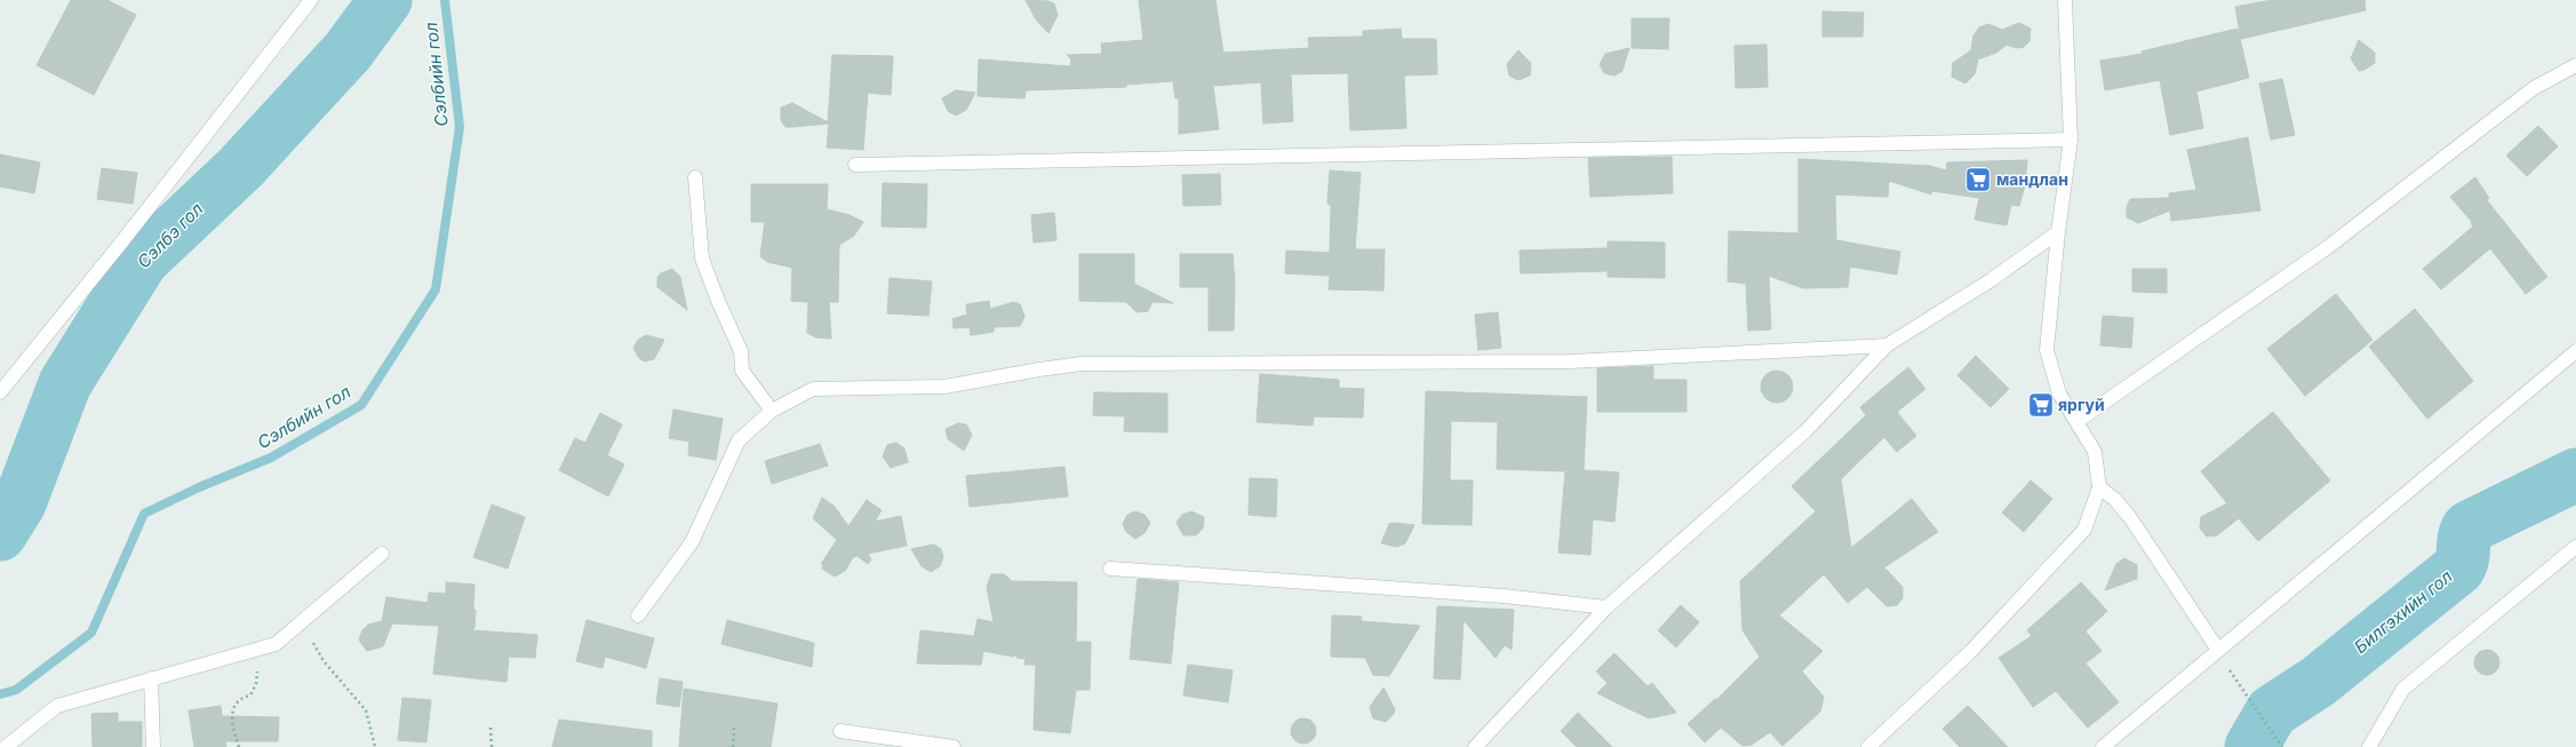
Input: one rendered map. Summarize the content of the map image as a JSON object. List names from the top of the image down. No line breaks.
{"water":["Сэлбийн гол","Сэлбэ гол","Билгэхийн гол"],"places":{"supermarket":["мандлан","яргуй"]}}
